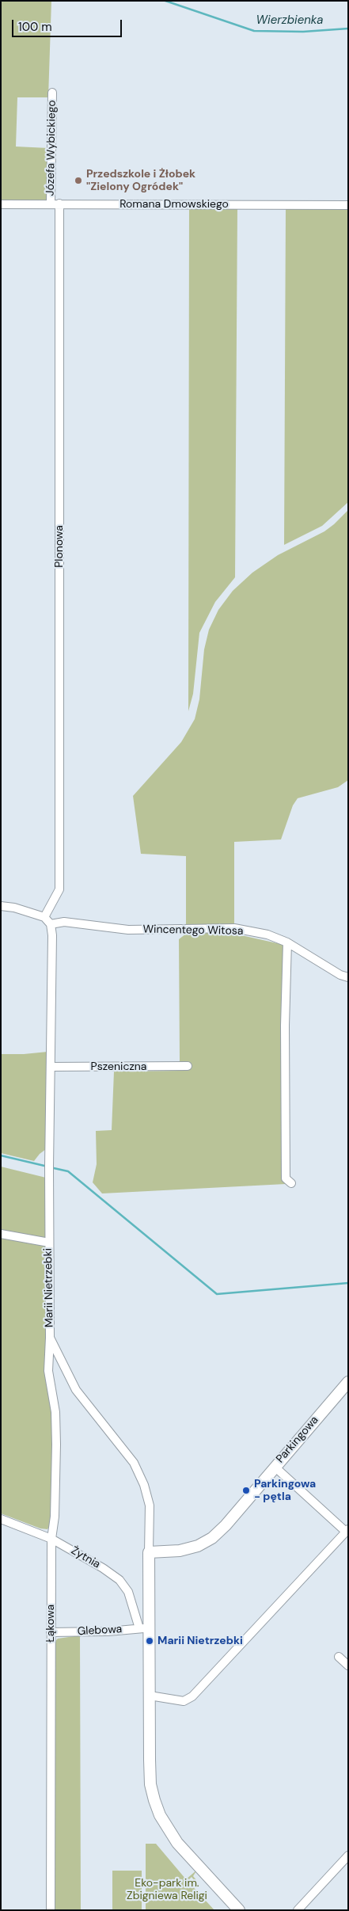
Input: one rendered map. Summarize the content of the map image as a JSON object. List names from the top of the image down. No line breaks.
{"streets":{"street":["Józefa Wybickiego","Romana Dmowskiego","Plonowa","Wincentego Witosa","Pszeniczna","Marii Nietrzebki","Parkingowa","Żytnia","Łąkowa","Glebowa"]},"crossings":[["Józefa Wybickiego","Romana Dmowskiego"],["Józefa Wybickiego","Plonowa"],["Romana Dmowskiego","Plonowa"],["Wincentego Witosa","Marii Nietrzebki"],["Pszeniczna","Marii Nietrzebki"],["Marii Nietrzebki","Parkingowa"],["Marii Nietrzebki","Żytnia"],["Marii Nietrzebki","Łąkowa"],["Marii Nietrzebki","Glebowa"],["Żytnia","Łąkowa"],["Żytnia","Glebowa"],["Łąkowa","Glebowa"]],"water":["Wierzbienka"],"parks":["Eko-park im. Zbigniewa Religi"],"places":["Przedszkole i Żłobek \"Zielony Ogródek\"","Parkingowa - pętla","Marii Nietrzebki"],"scale_bar":"100 m"}
